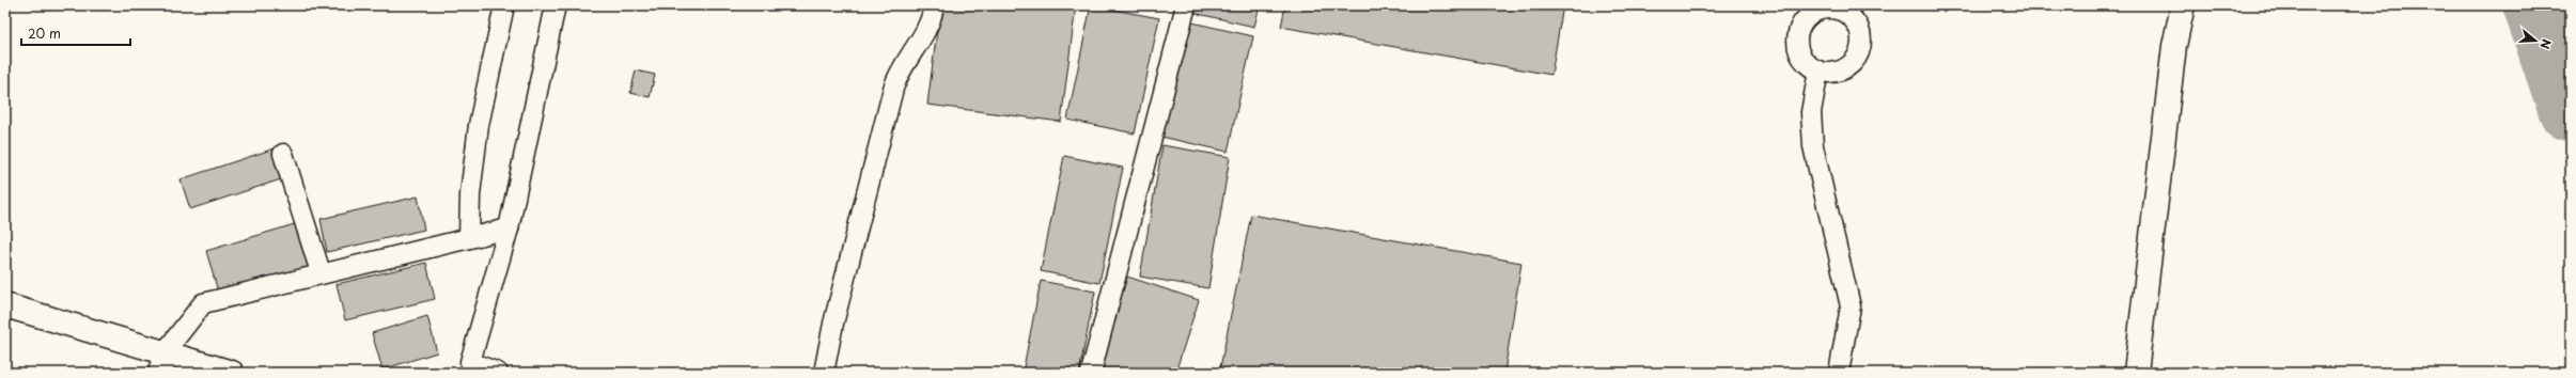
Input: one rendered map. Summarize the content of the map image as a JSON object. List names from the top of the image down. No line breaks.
{"scale_bar":"20 m","north":"right"}
